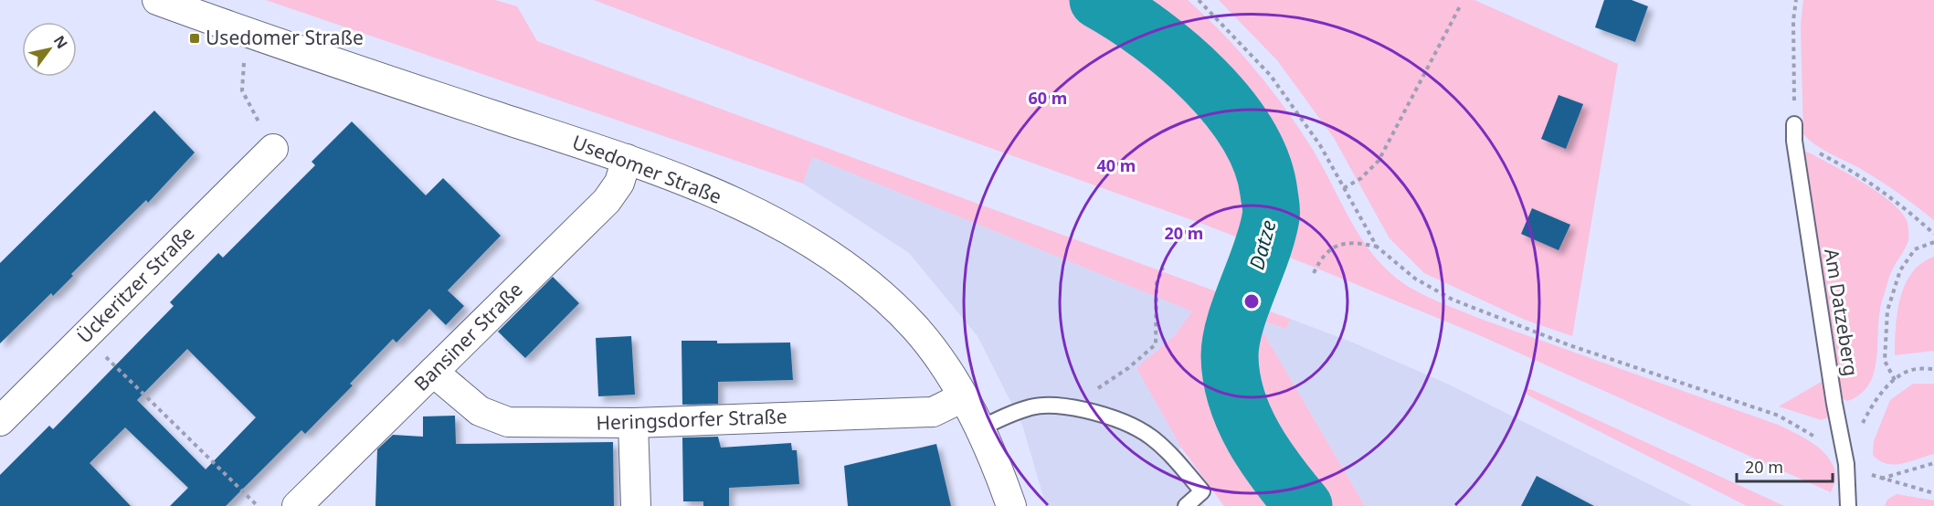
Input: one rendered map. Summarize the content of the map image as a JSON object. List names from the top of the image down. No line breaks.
{"streets":{"street":["Usedomer Straße","Ückeritzer Straße","Bansiner Straße","Heringsdorfer Straße"],"lane":["Am Datzeberg"]},"crossings":[["Usedomer Straße","Bansiner Straße"],["Usedomer Straße","Heringsdorfer Straße"],["Bansiner Straße","Heringsdorfer Straße"]],"water":["Datze"],"places":{"transit":["Usedomer Straße"]},"scale_bar":"20 m","north":"top right","rings":["60 m","40 m","20 m"]}
